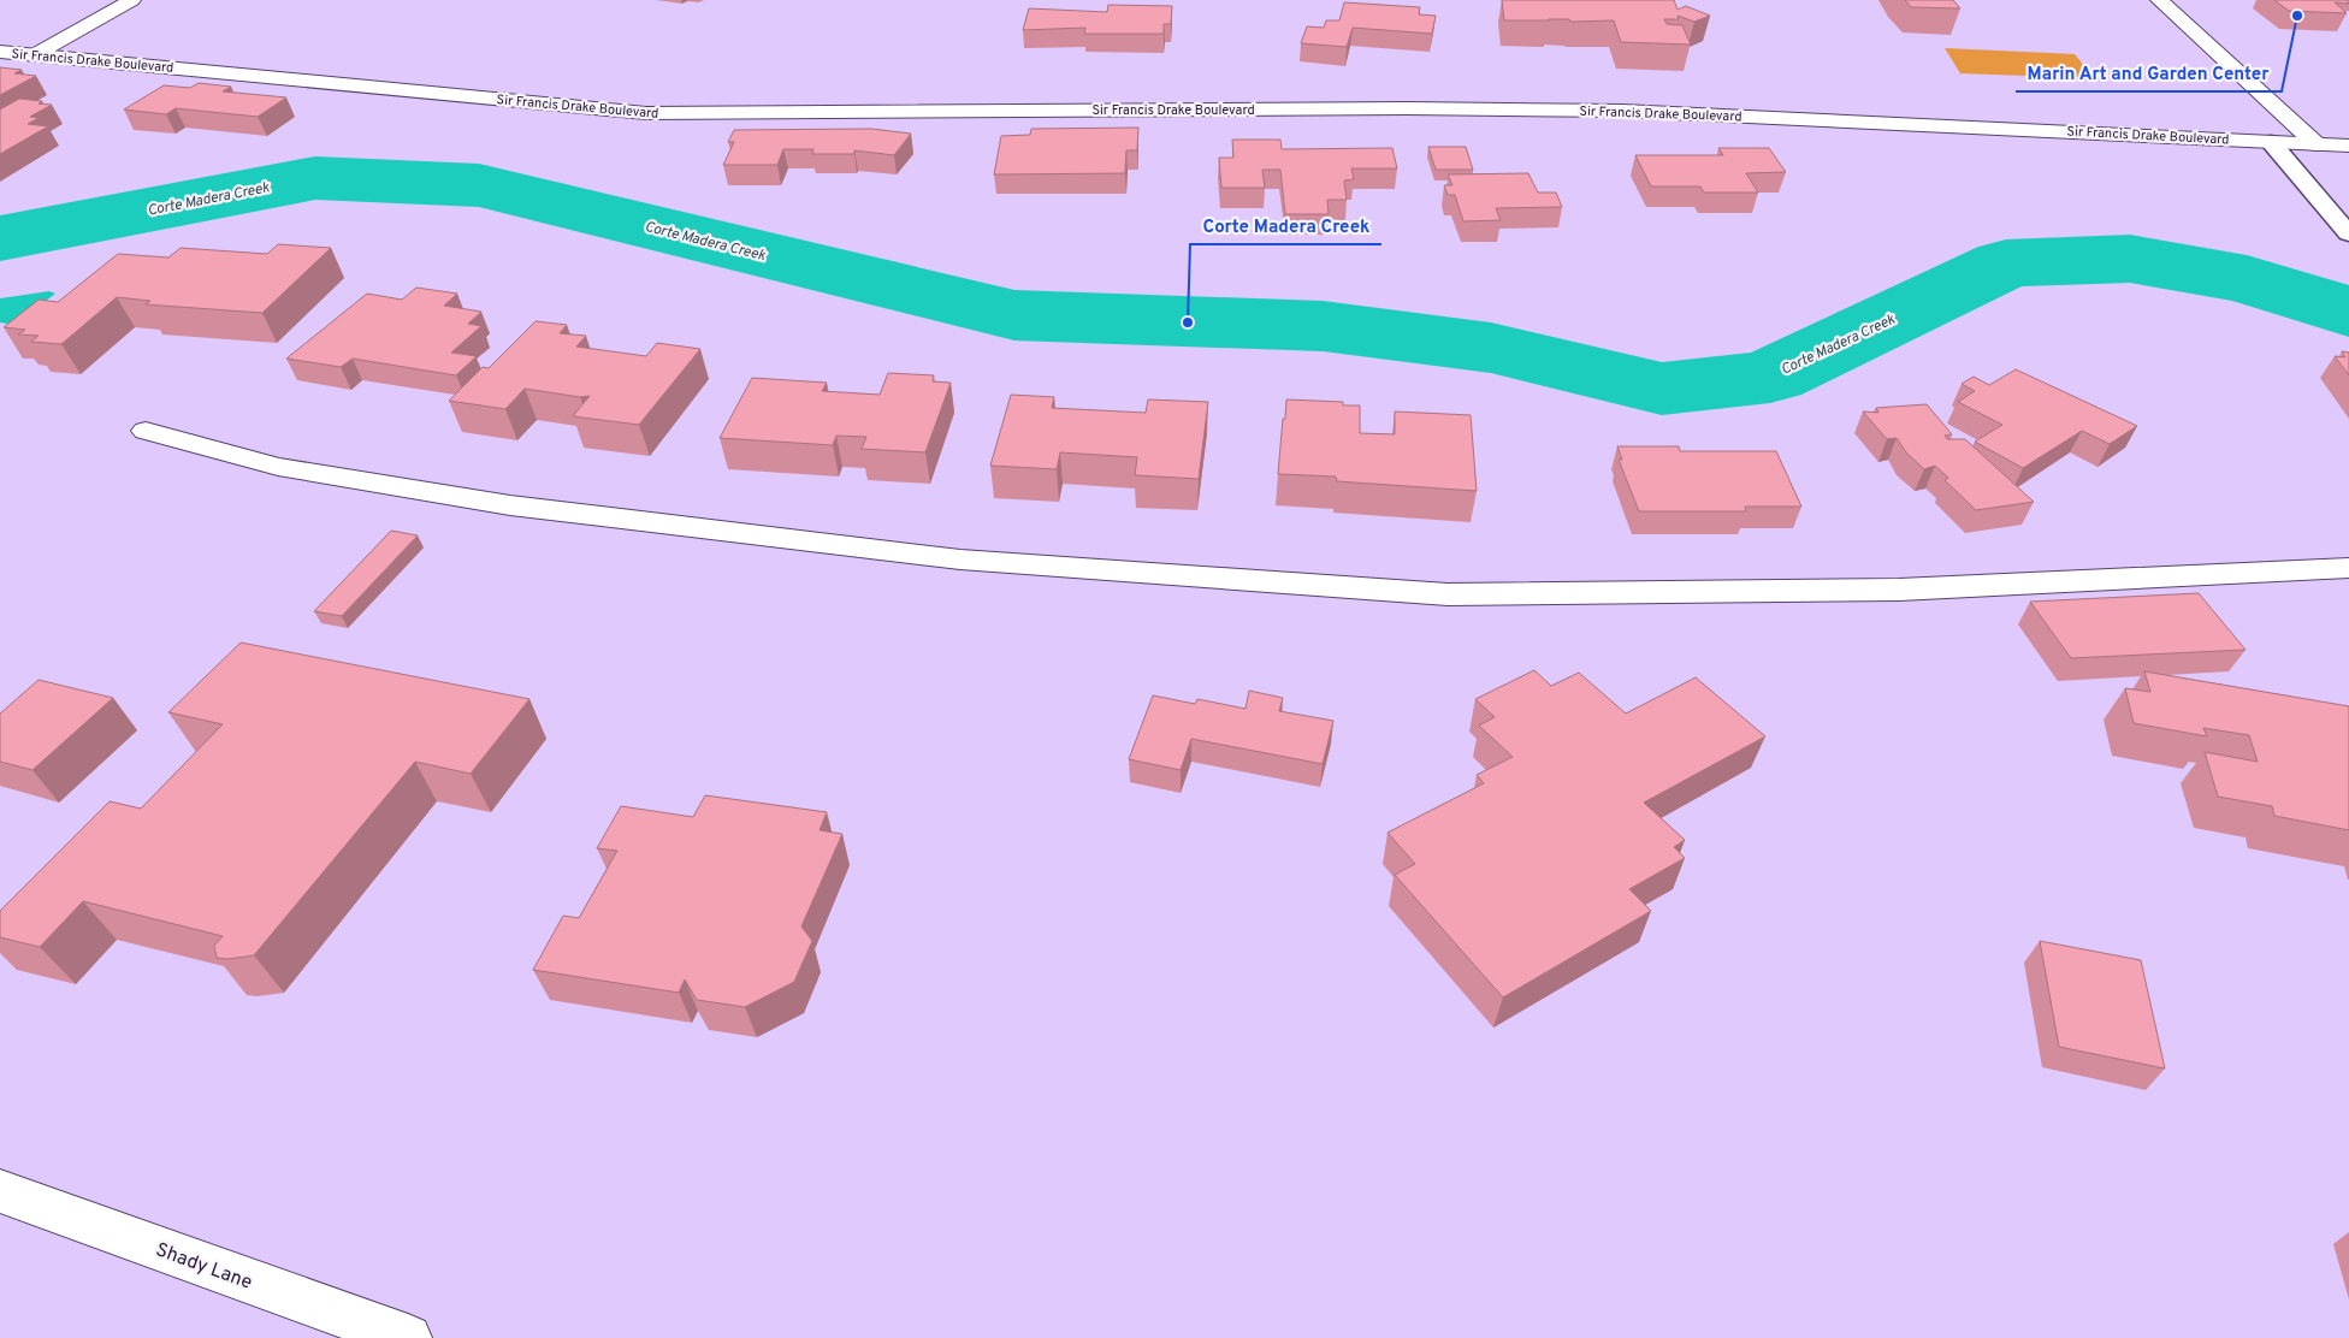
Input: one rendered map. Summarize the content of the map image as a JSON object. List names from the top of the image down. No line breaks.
{"streets":{"main road":["Sir Francis Drake Boulevard","Shady Lane"]},"water":["Corte Madera Creek"],"places":["Marin Art and Garden Center","Corte Madera Creek"]}
